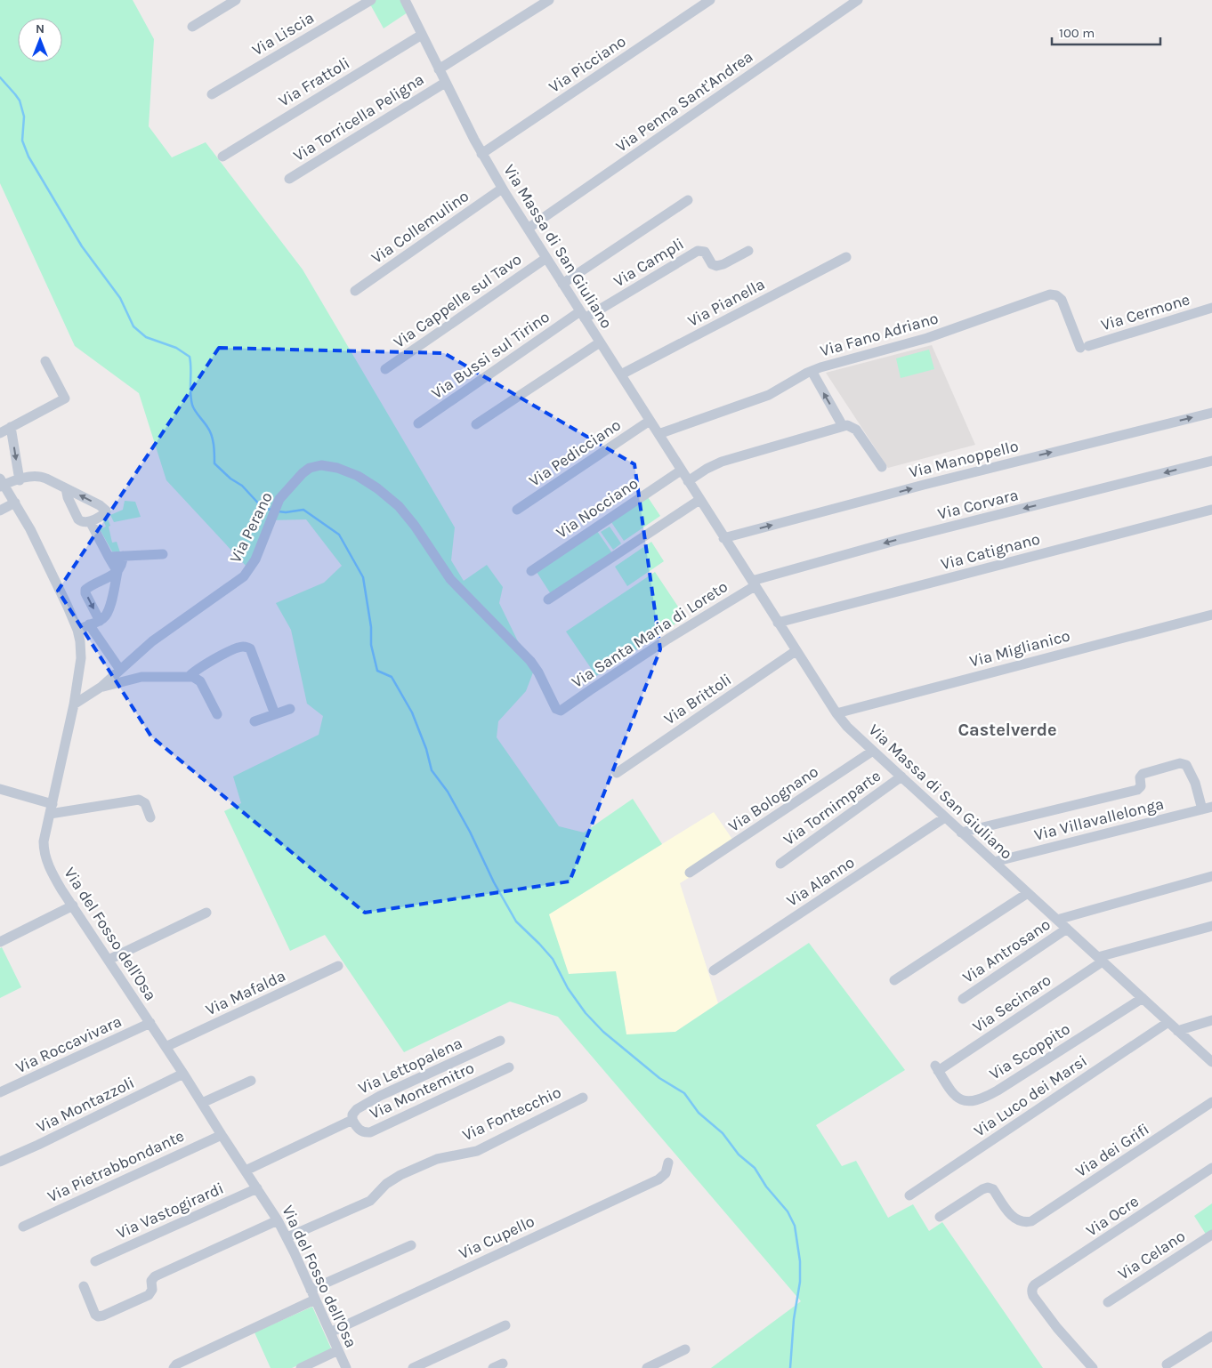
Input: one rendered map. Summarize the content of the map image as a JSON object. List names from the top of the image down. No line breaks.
{"streets":{"street":["Via Liscia","Via Picciano","Via Frattoli","Via Penna Sant'Andrea","Via Torricella Peligna","Via Collemulino","Via Massa di San Giuliano","Via Campli","Via Cappelle sul Tavo","Via Pianella","Via Cermone","Via Fano Adriano","Via Bussi sul Tirino","Via Pedicciano","Via Manoppello","Via Corvara","Via Nocciano","Via Perano","Via Catignano","Via Santa Maria di Loreto","Via Miglianico","Via Brittoli","Via Bolognano","Via Tornimparte","Via Villavallelonga","Via Alanno","Via del Fosso dell'Osa","Via Antrosano","Via Mafalda","Via Secinaro","Via Roccavivara","Via Scoppito","Via Lettopalena","Via Montemitro","Via Luco dei Marsi","Via Montazzoli","Via Fontecchio","Via dei Grifi","Via Pietrabbondante","Via Vastogirardi","Via Ocre","Via Cupello","Via Celano"]},"crossings":[["Via Picciano","Via Massa di San Giuliano"],["Via Frattoli","Via Massa di San Giuliano"],["Via Penna Sant'Andrea","Via Massa di San Giuliano"],["Via Torricella Peligna","Via Massa di San Giuliano"],["Via Collemulino","Via Massa di San Giuliano"],["Via Massa di San Giuliano","Via Campli"],["Via Massa di San Giuliano","Via Cappelle sul Tavo"],["Via Massa di San Giuliano","Via Pianella"],["Via Massa di San Giuliano","Via Fano Adriano"],["Via Massa di San Giuliano","Via Bussi sul Tirino"],["Via Massa di San Giuliano","Via Pedicciano"],["Via Massa di San Giuliano","Via Manoppello"],["Via Massa di San Giuliano","Via Corvara"],["Via Massa di San Giuliano","Via Nocciano"],["Via Massa di San Giuliano","Via Catignano"],["Via Massa di San Giuliano","Via Santa Maria di Loreto"],["Via Massa di San Giuliano","Via Miglianico"],["Via Massa di San Giuliano","Via Brittoli"],["Via Massa di San Giuliano","Via Bolognano"],["Via Massa di San Giuliano","Via Tornimparte"],["Via Massa di San Giuliano","Via Villavallelonga"],["Via Massa di San Giuliano","Via Alanno"],["Via Massa di San Giuliano","Via Antrosano"],["Via Massa di San Giuliano","Via Secinaro"],["Via Massa di San Giuliano","Via Scoppito"],["Via Massa di San Giuliano","Via Luco dei Marsi"],["Via Campli","Via Bussi sul Tirino"],["Via Cermone","Via Fano Adriano"],["Via Corvara","Via Santa Maria di Loreto"],["Via Perano","Via Santa Maria di Loreto"],["Via Perano","Via del Fosso dell'Osa"],["Via del Fosso dell'Osa","Via Mafalda"],["Via del Fosso dell'Osa","Via Roccavivara"],["Via del Fosso dell'Osa","Via Lettopalena"],["Via del Fosso dell'Osa","Via Montazzoli"],["Via del Fosso dell'Osa","Via Fontecchio"],["Via del Fosso dell'Osa","Via Pietrabbondante"],["Via del Fosso dell'Osa","Via Vastogirardi"],["Via del Fosso dell'Osa","Via Cupello"],["Via Secinaro","Via Scoppito"],["Via Lettopalena","Via Montemitro"]],"one_way":["Via Manoppello","Via Corvara"],"districts":["Castelverde"],"scale_bar":"100 m","north":"top"}
